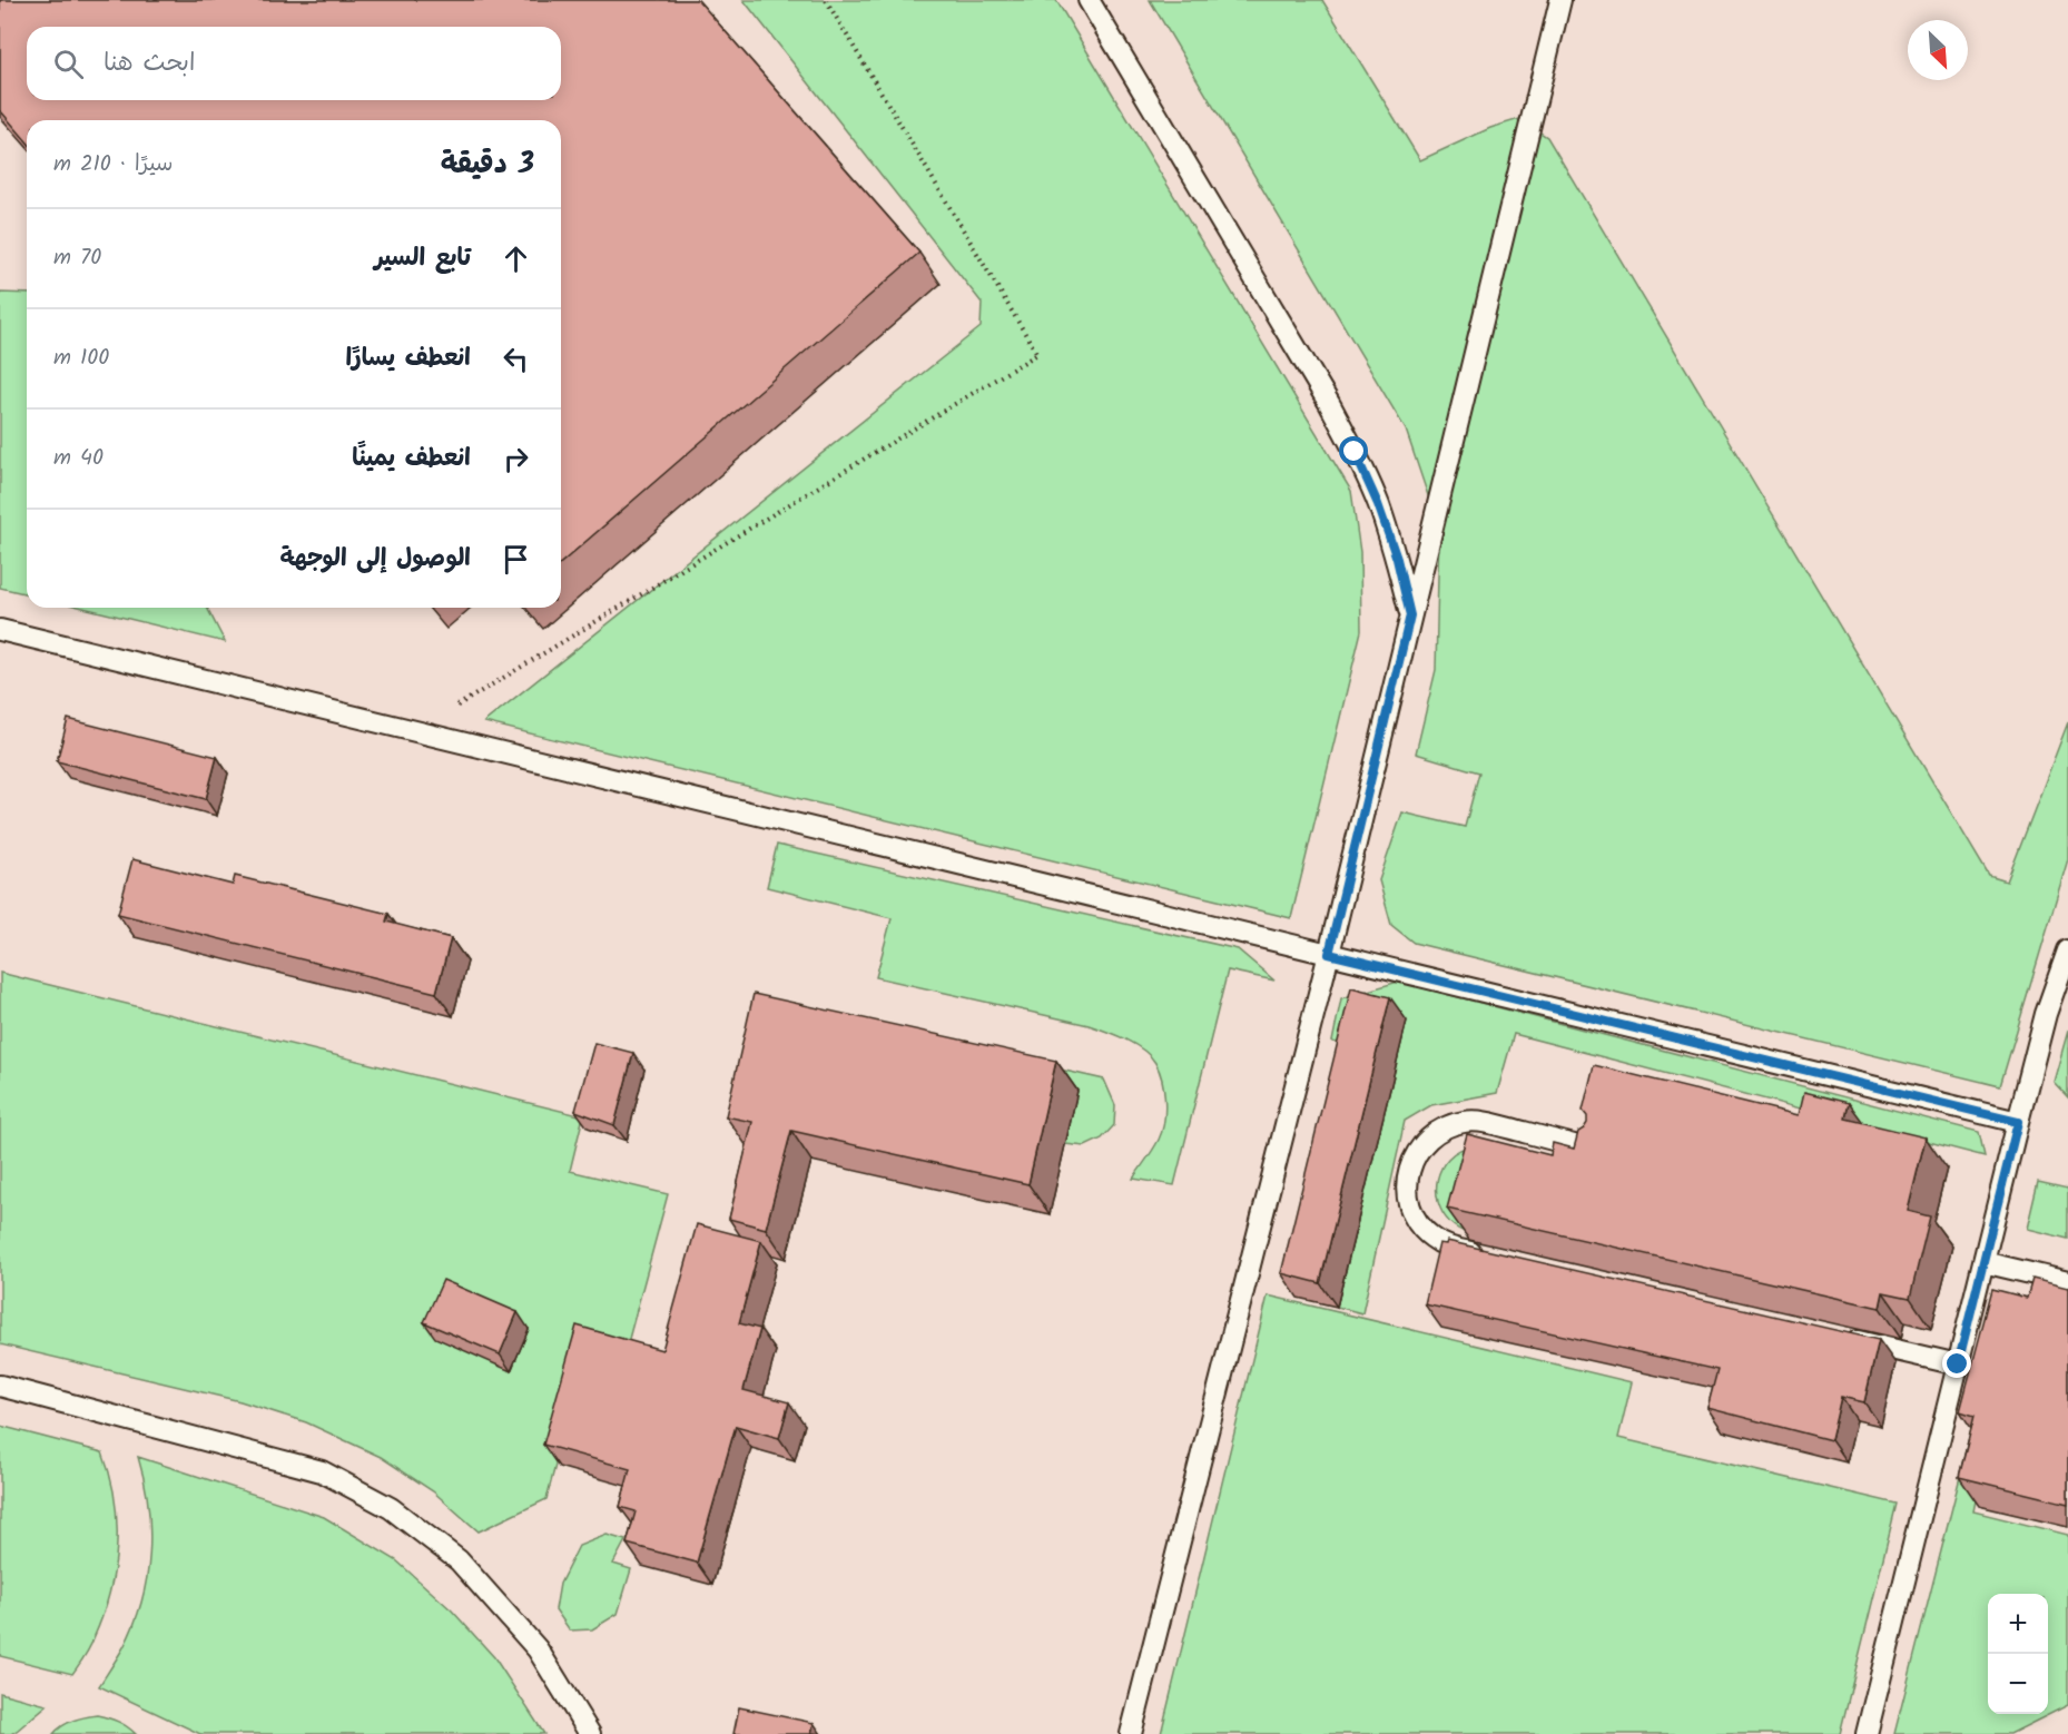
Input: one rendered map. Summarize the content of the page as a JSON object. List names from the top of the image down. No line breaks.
{"north":"bottom right","page":{"search":"ابحث هنا","heading":["3 دقيقة","سيرًا · 210 m"],"list":[["تابع السير","70 m"],["انعطف يسارًا","100 m"],["انعطف يمينًا","40 m"],"الوصول إلى الوجهة"],"map_buttons":["+","−"]}}
